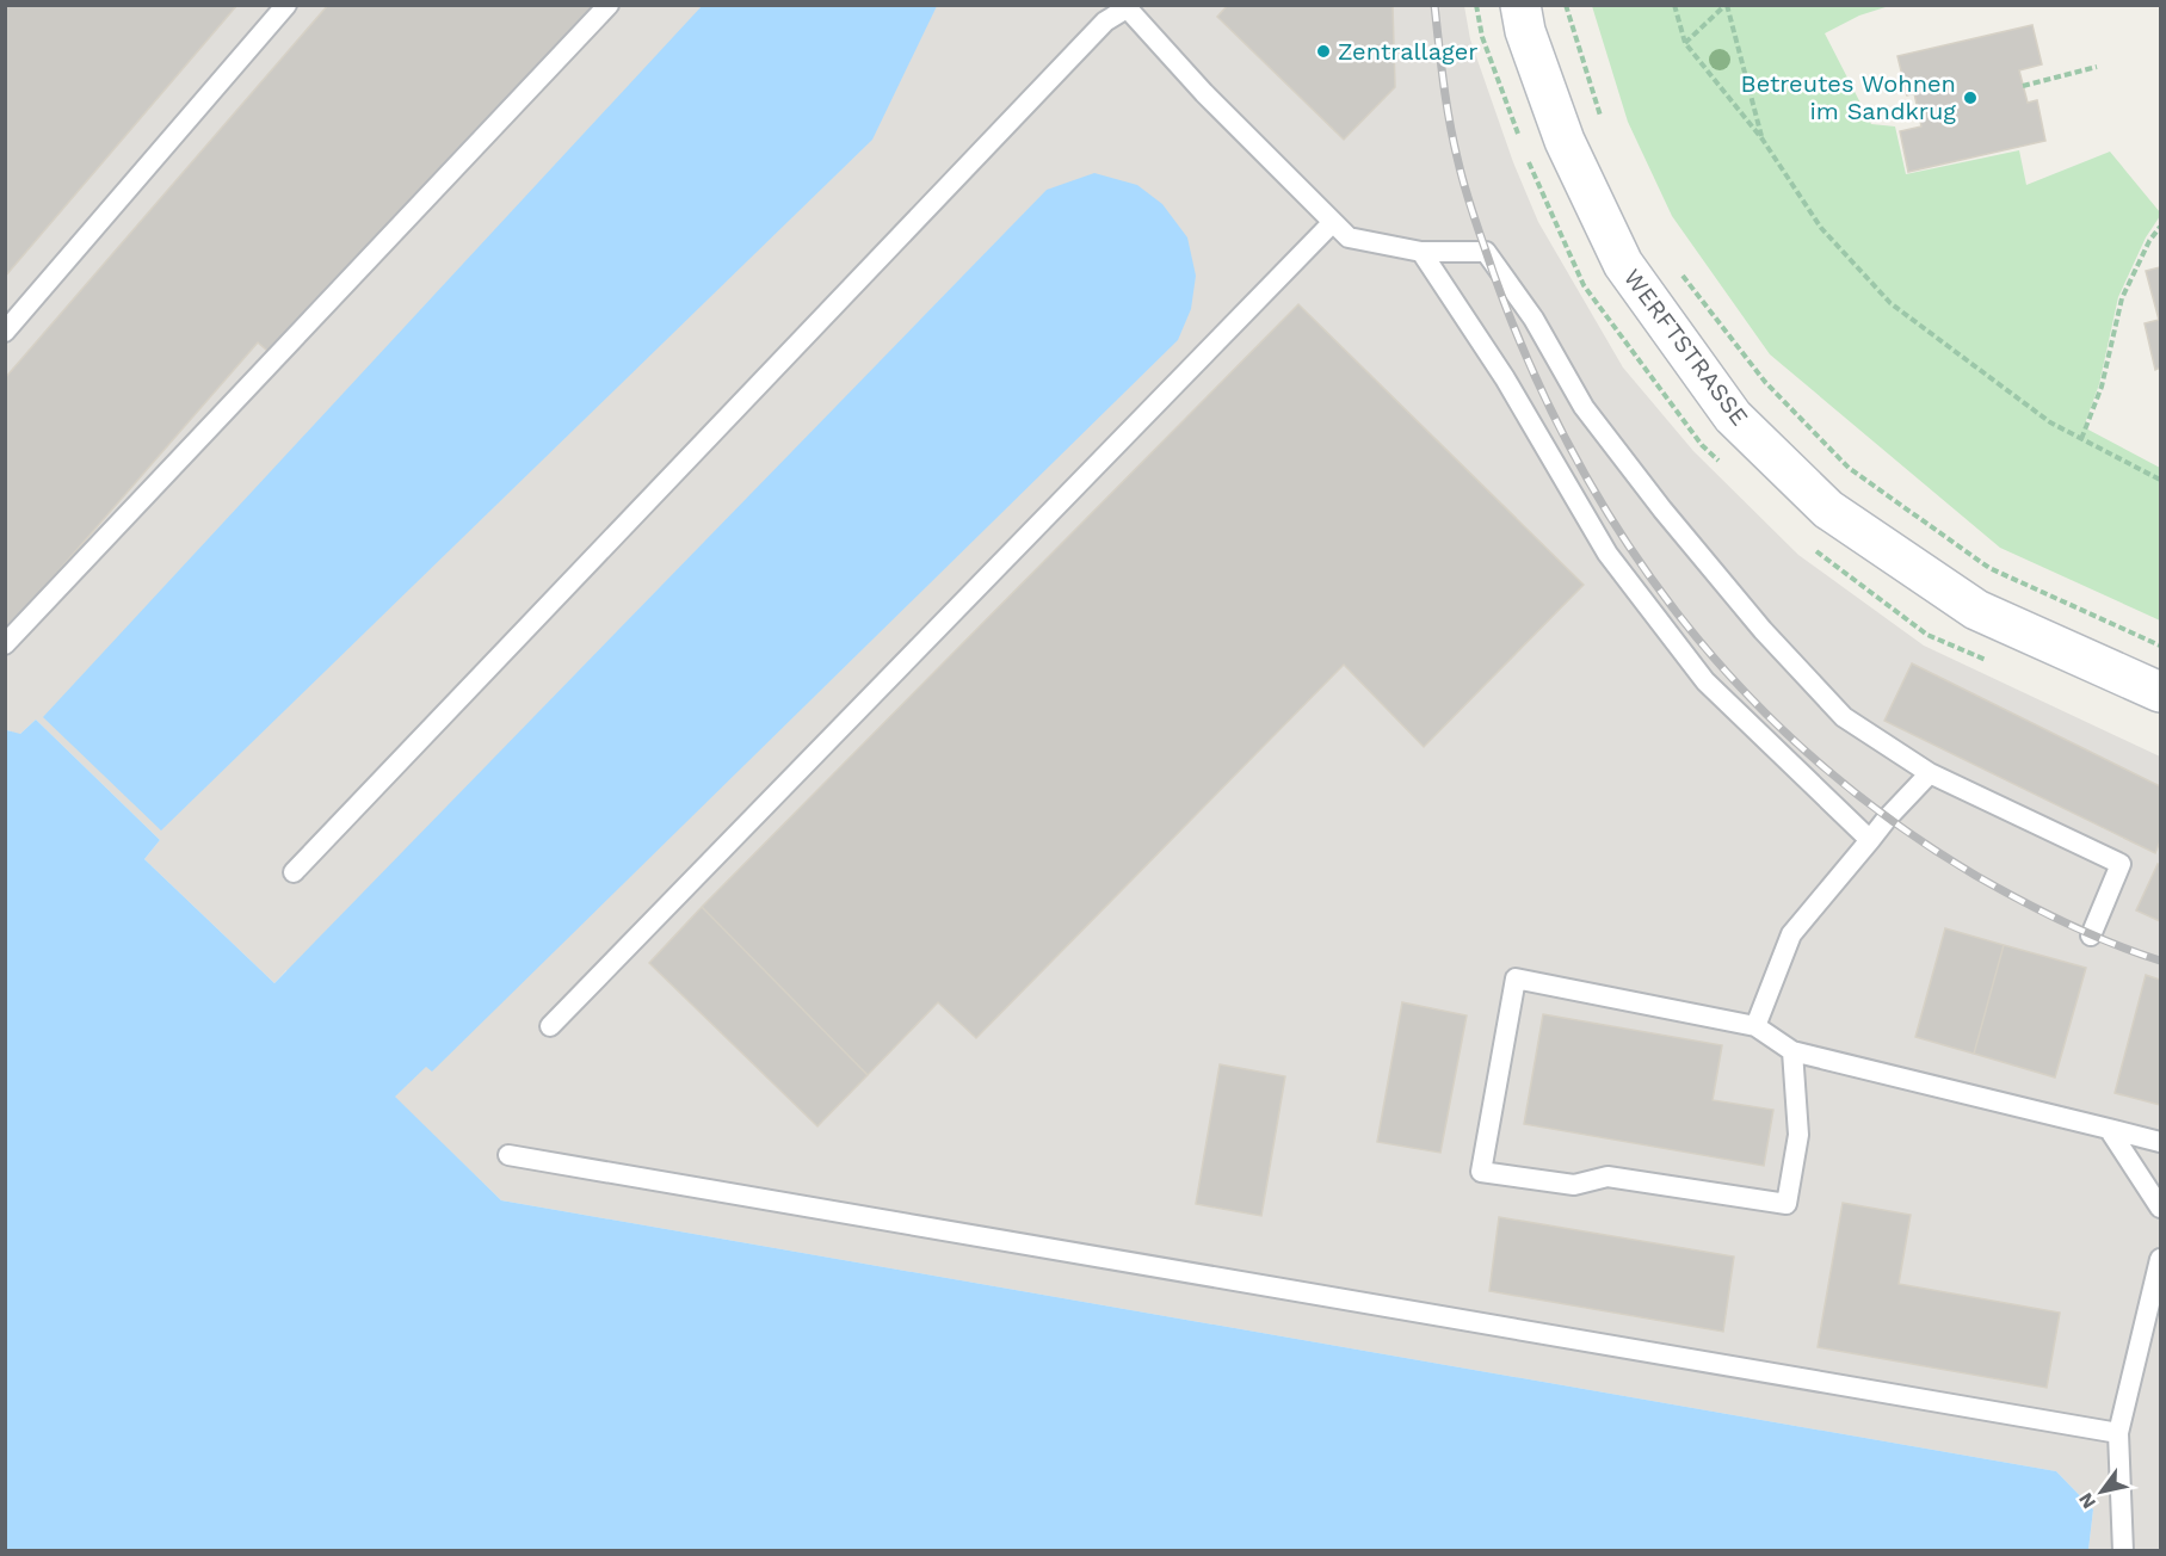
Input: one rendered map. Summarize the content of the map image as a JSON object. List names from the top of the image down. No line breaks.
{"streets":{"main road":["WERFTSTRASSE"]},"places":["Zentrallager","Betreutes Wohnen im Sandkrug"],"north":"bottom left"}
